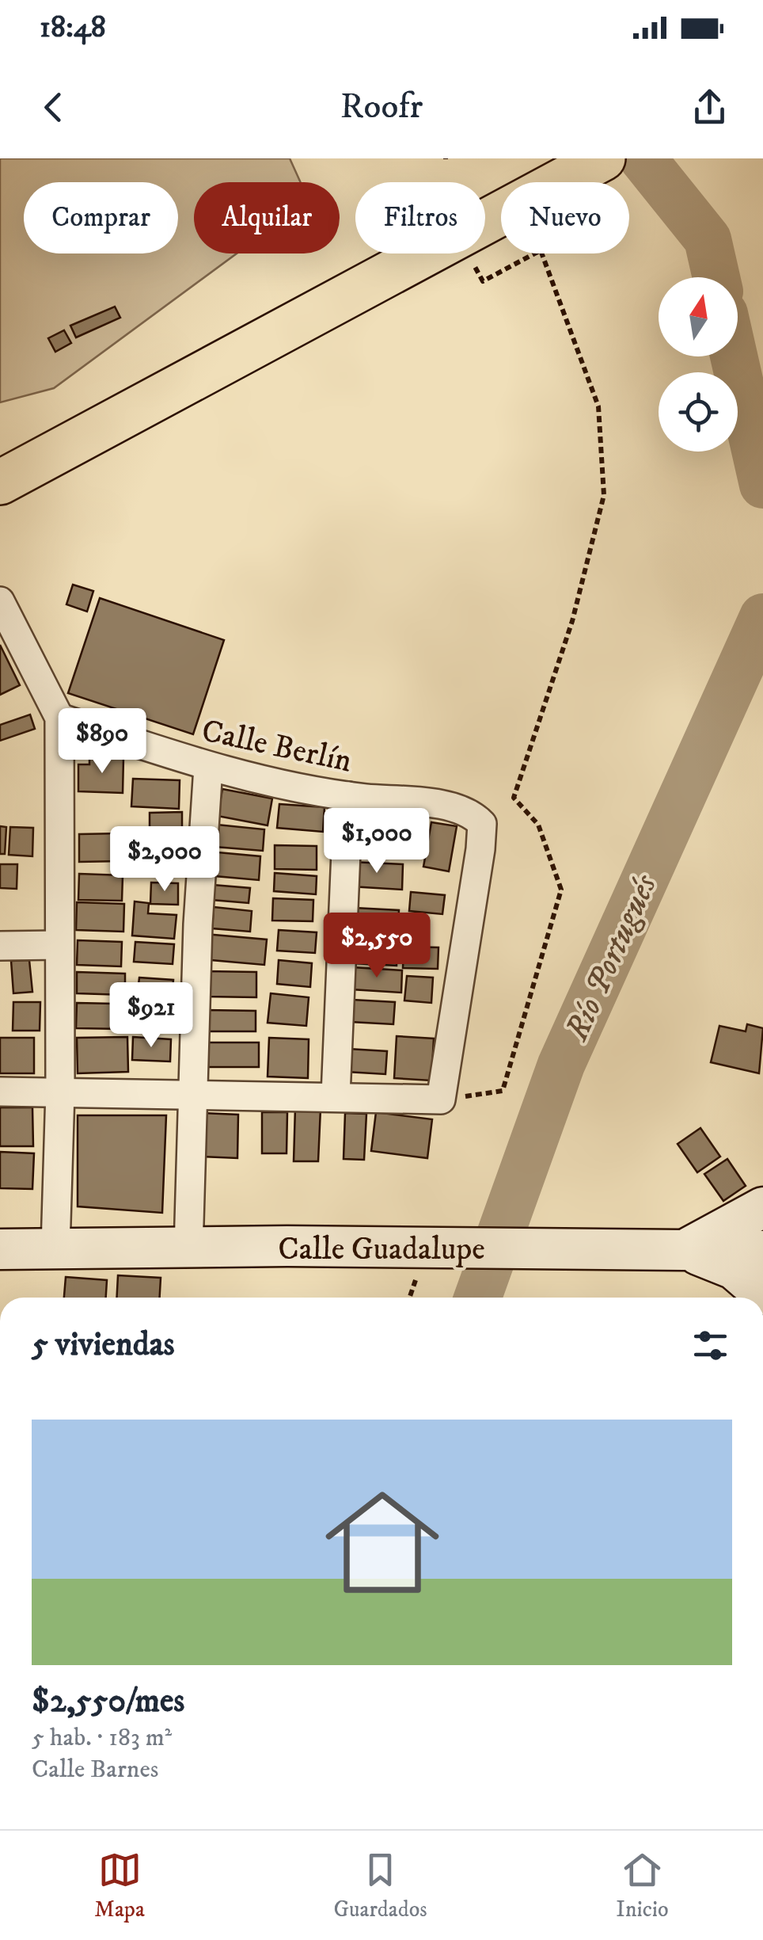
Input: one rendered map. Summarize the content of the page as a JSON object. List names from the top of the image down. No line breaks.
{"streets":{"street":["Calle Berlín","Calle Guadalupe"]},"water":["Río Portugués"],"north":"top","page":{"status":"18:48","header":"Roofr","chip":["Comprar","Alquilar","Filtros","Nuevo"],"price":["$890","$1,000","$2,000","$2,550","$921"],"heading":"5 viviendas","list":[{"name":"$2,550/mes","note":"5 hab. · 183 m² · Calle Barnes"}],"tabs":["Mapa","Guardados","Inicio"]}}
